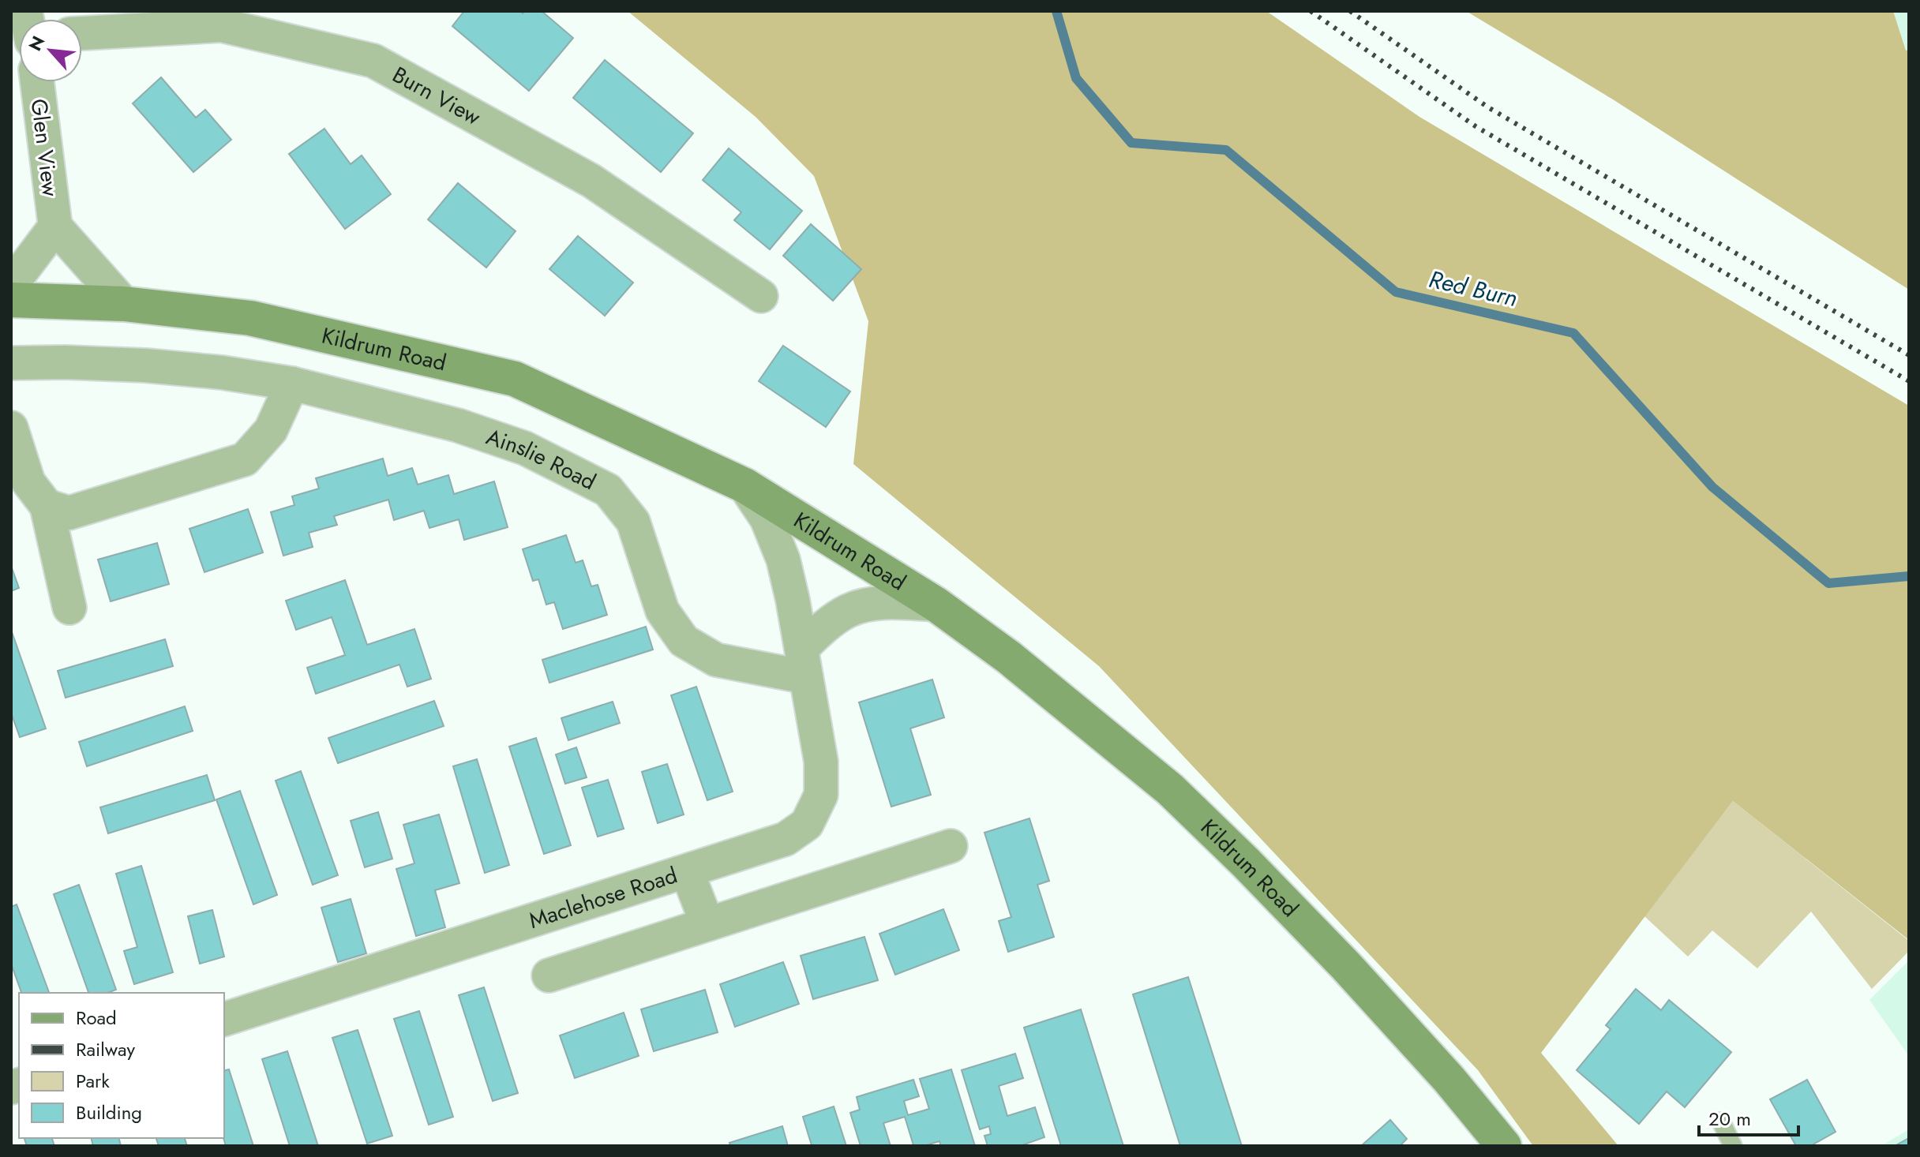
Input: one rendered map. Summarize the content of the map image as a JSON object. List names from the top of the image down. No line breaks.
{"streets":{"street":["Burn View","Glen View","Kildrum Road","Ainslie Road","Maclehose Road"]},"crossings":[["Glen View","Kildrum Road"],["Kildrum Road","Maclehose Road"],["Ainslie Road","Maclehose Road"]],"water":["Red Burn"],"legend":["Road","Railway","Park","Building"],"scale_bar":"20 m","north":"top left"}
